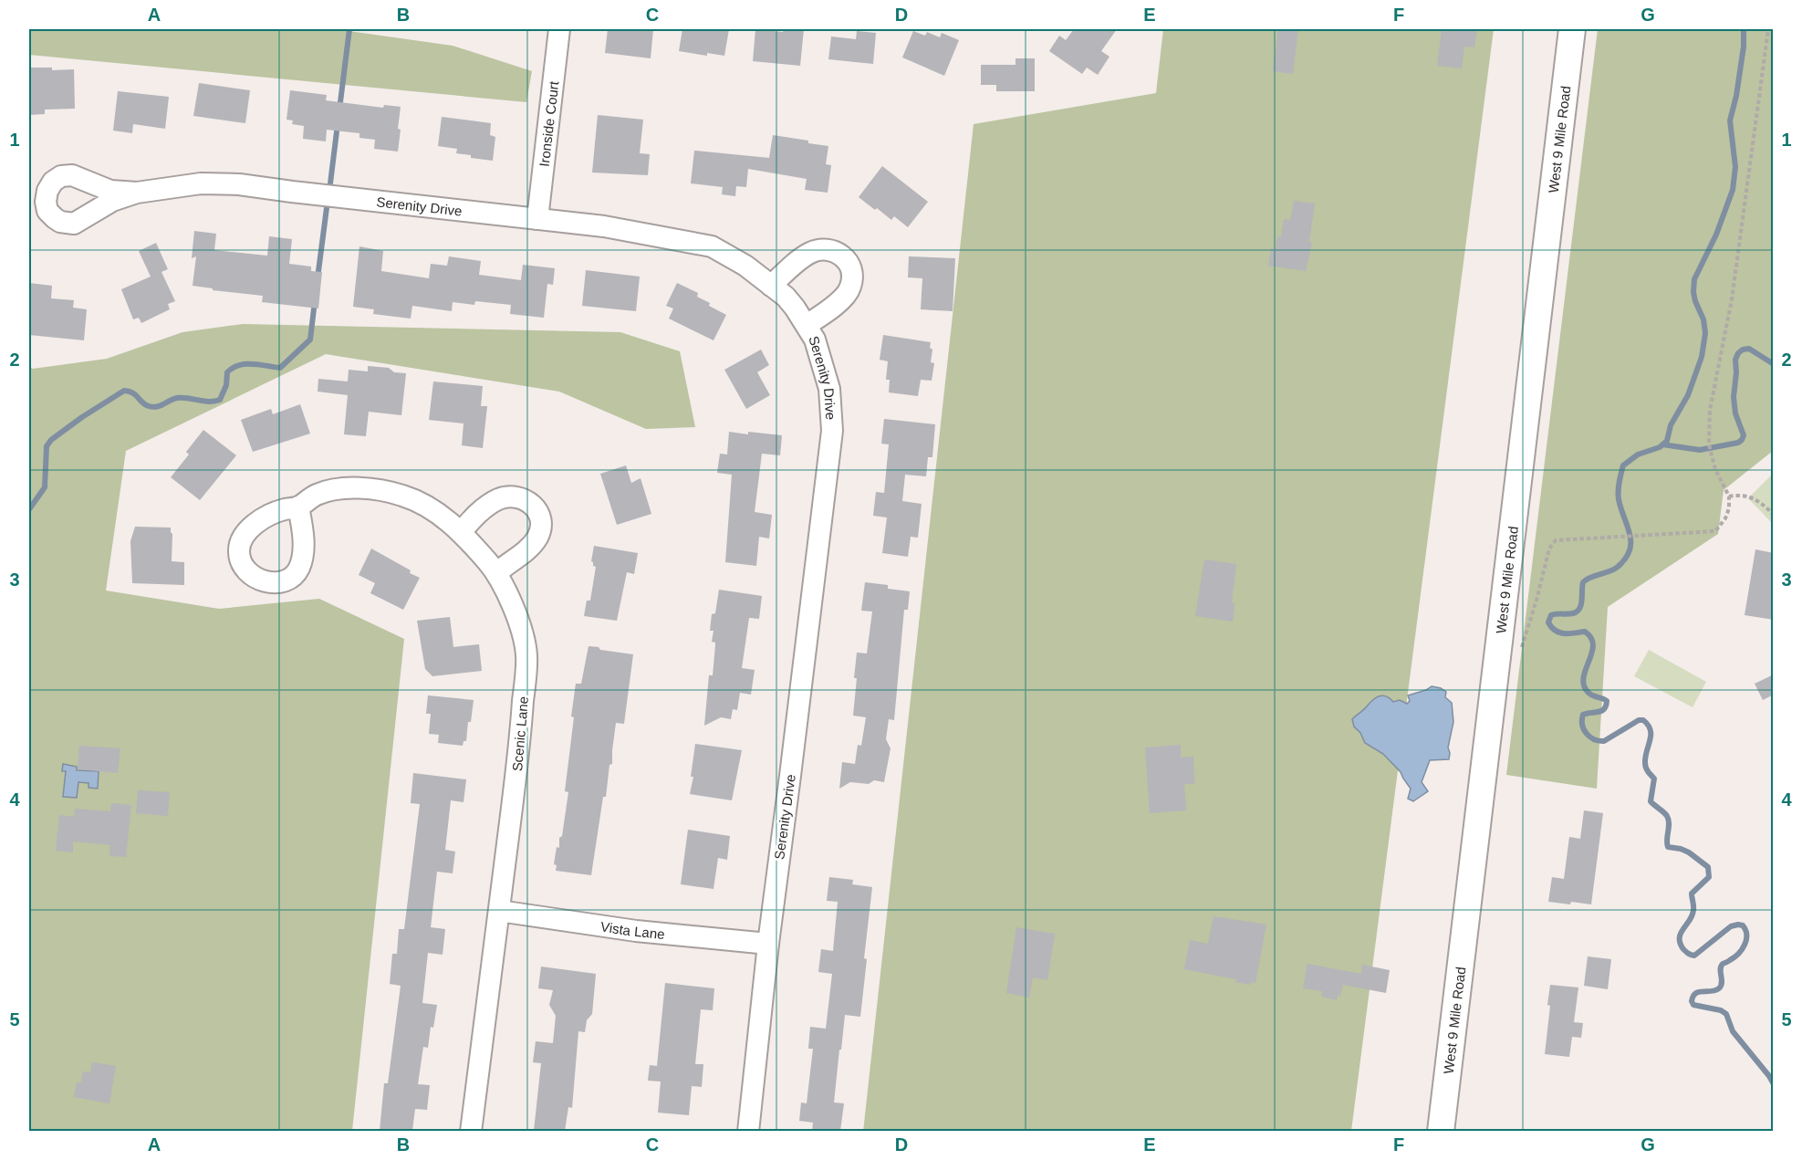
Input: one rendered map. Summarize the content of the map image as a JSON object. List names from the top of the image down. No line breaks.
{"streets":{"street":["Ironside Court","West 9 Mile Road","Serenity Drive","Scenic Lane","Vista Lane"]},"crossings":[["Ironside Court","Serenity Drive"],["Serenity Drive","Vista Lane"],["Scenic Lane","Vista Lane"]],"grid":{"columns":["A","B","C","D","E","F","G"],"rows":["1","2","3","4","5"]}}
